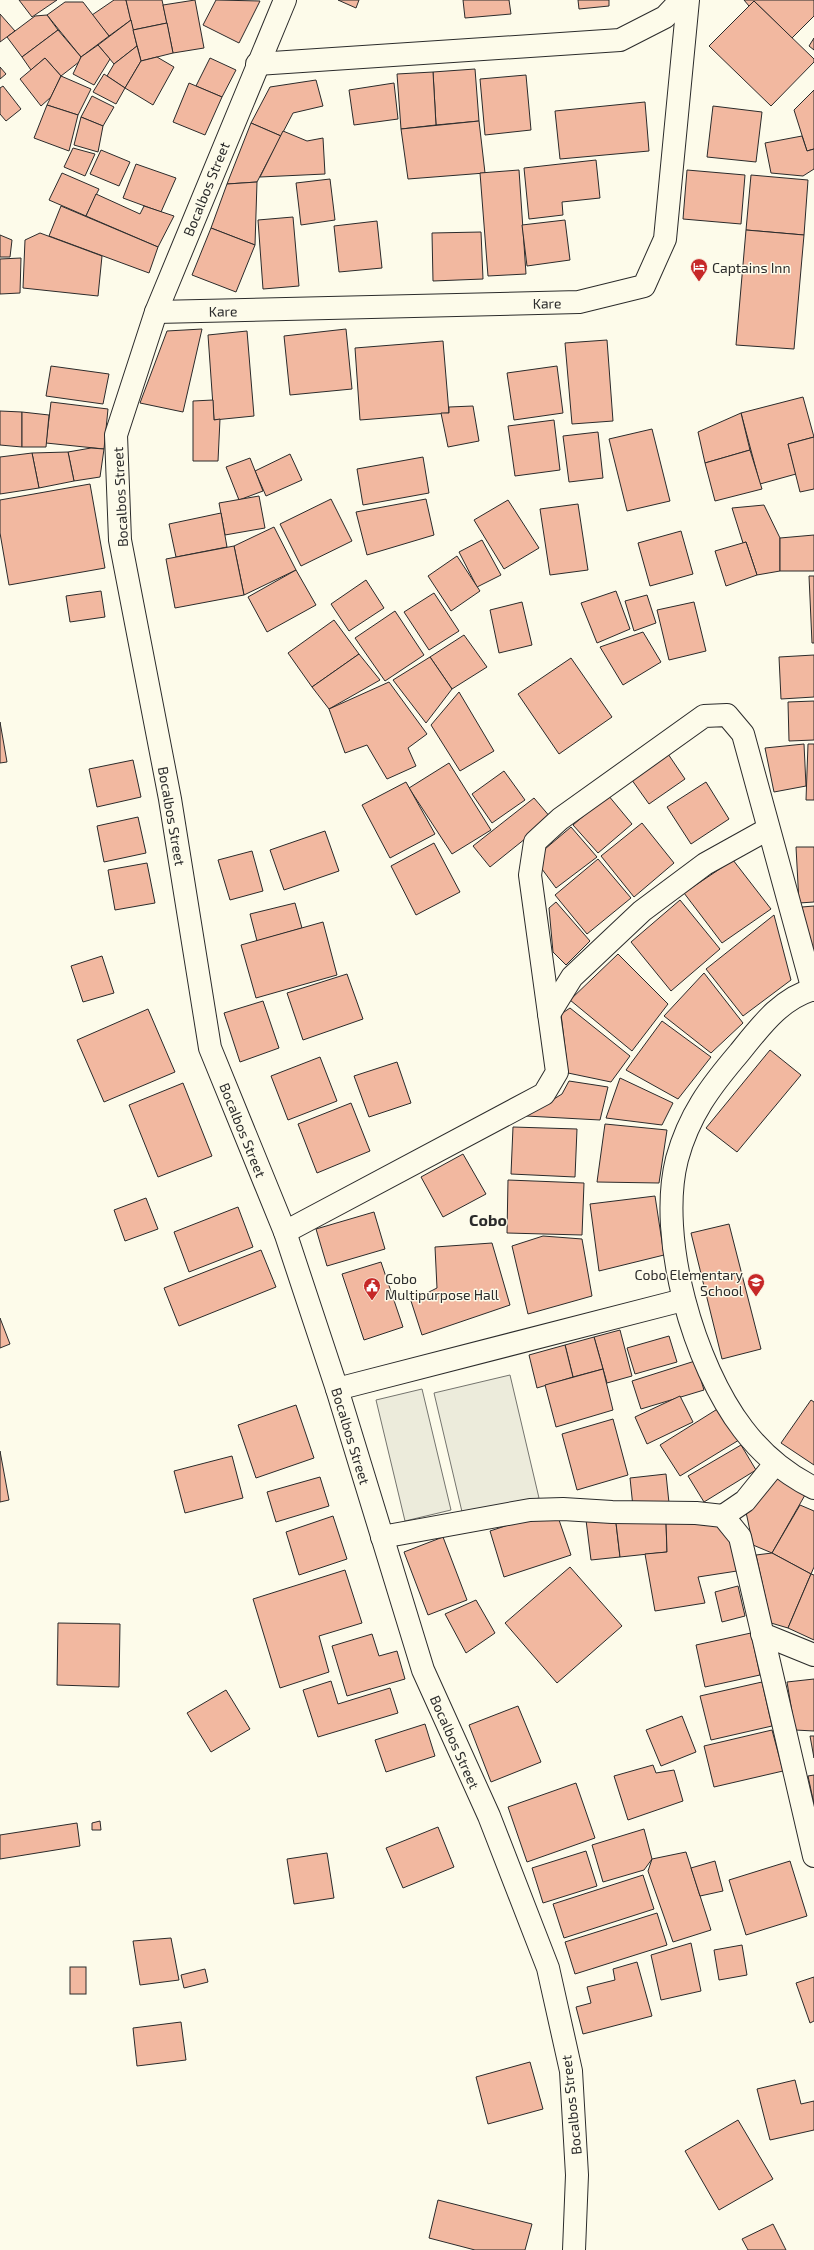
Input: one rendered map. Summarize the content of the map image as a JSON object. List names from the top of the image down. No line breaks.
{"streets":{"street":["Bocalbos Street","Kare"]},"crossings":[["Bocalbos Street","Kare"]],"districts":["Cobo"],"places":{"hotel":["Captains Inn"],"school or university":["Cobo Elementary School"],"public building":["Cobo Multipurpose Hall"]}}
